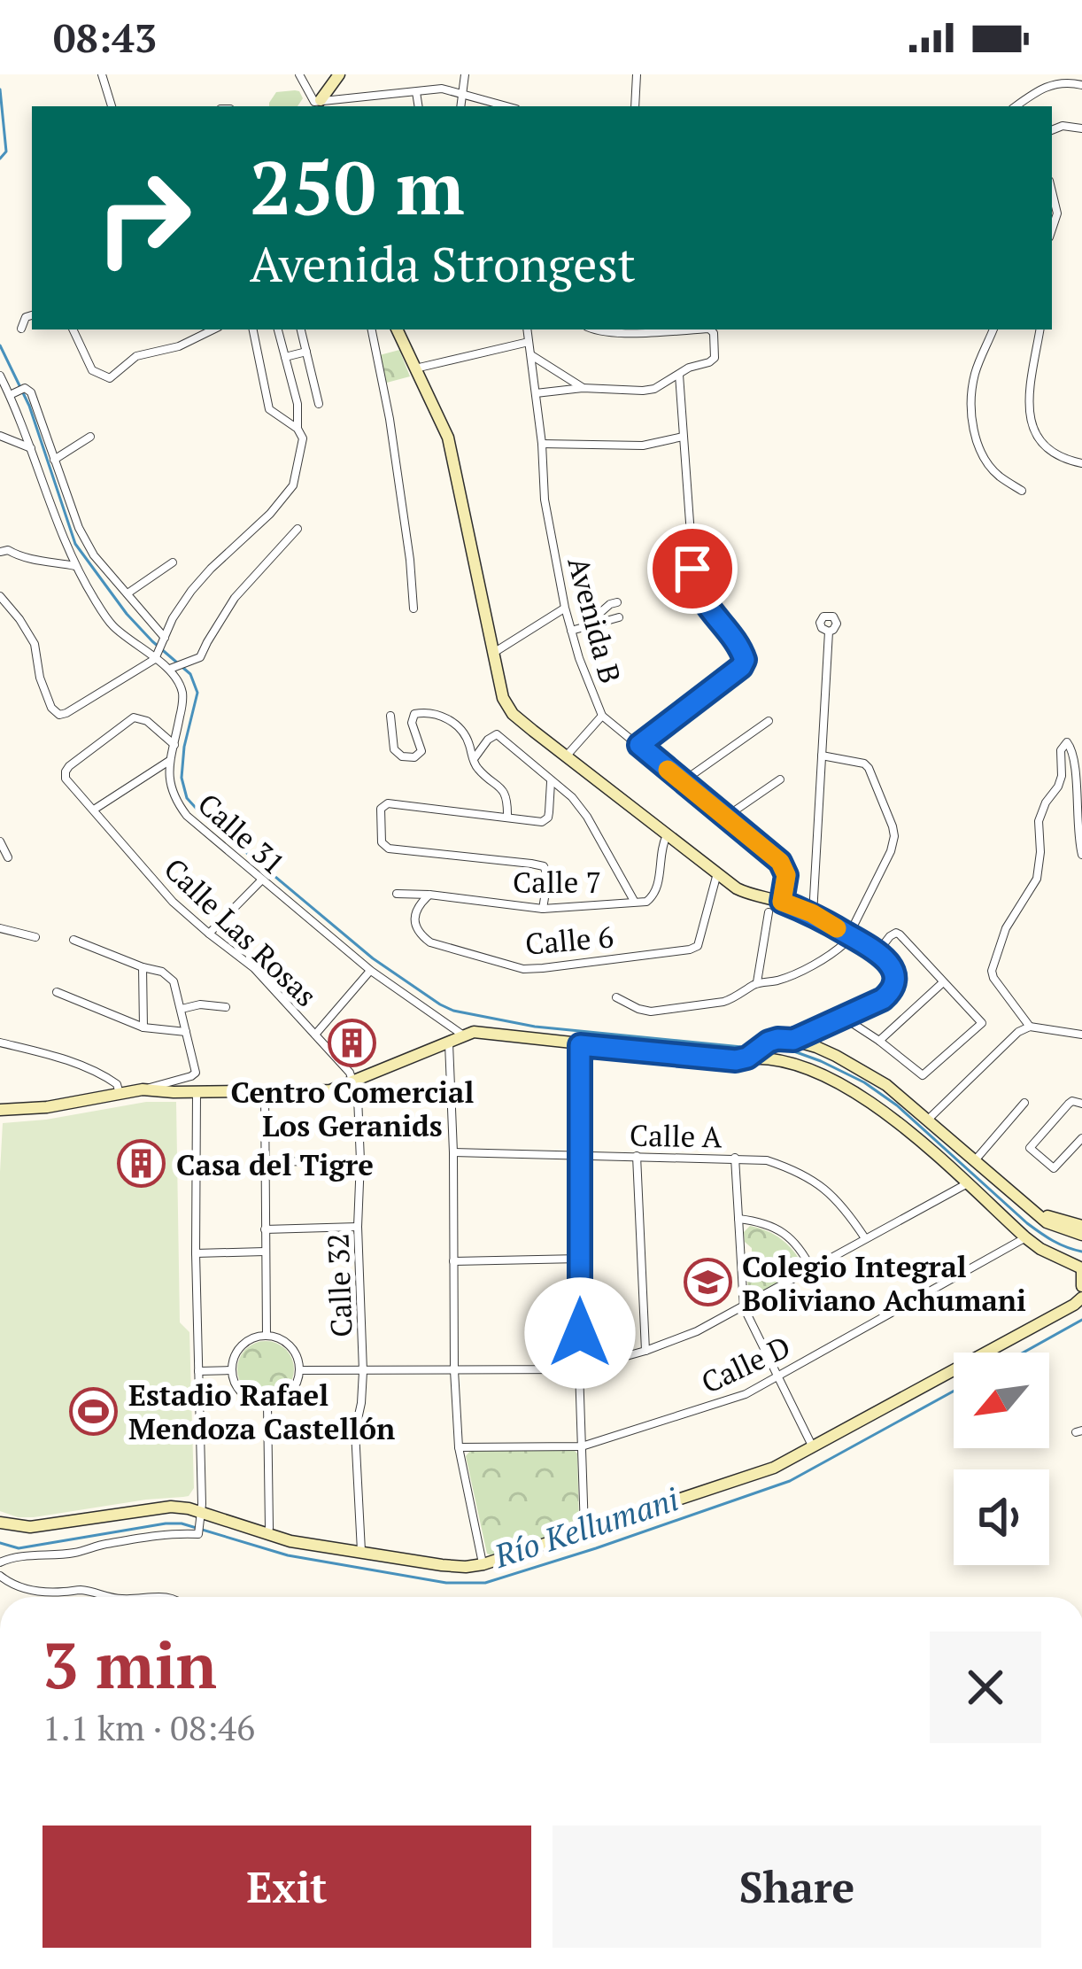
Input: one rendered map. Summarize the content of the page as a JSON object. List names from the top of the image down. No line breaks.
{"streets":{"street":["Avenida B","Calle 31","Calle 7","Calle Las Rosas","Calle 6","Calle A","Calle 32","Calle D"]},"crossings":[["Calle 31","Calle Las Rosas"],["Calle 7","Calle 6"],["Calle Las Rosas","Calle 32"]],"water":["Río Kellumani"],"places":{"building":["Centro Comercial Los Geranids","Casa del Tigre"],"school or university":["Colegio Integral Boliviano Achumani"],"sports":["Estadio Rafael Mendoza Castellón"]},"north":"bottom left","page":{"status":"08:43","turn":["250 m","Avenida Strongest"],"heading":["3 min","1.1 km · 08:46"],"buttons":["Exit","Share"]}}
